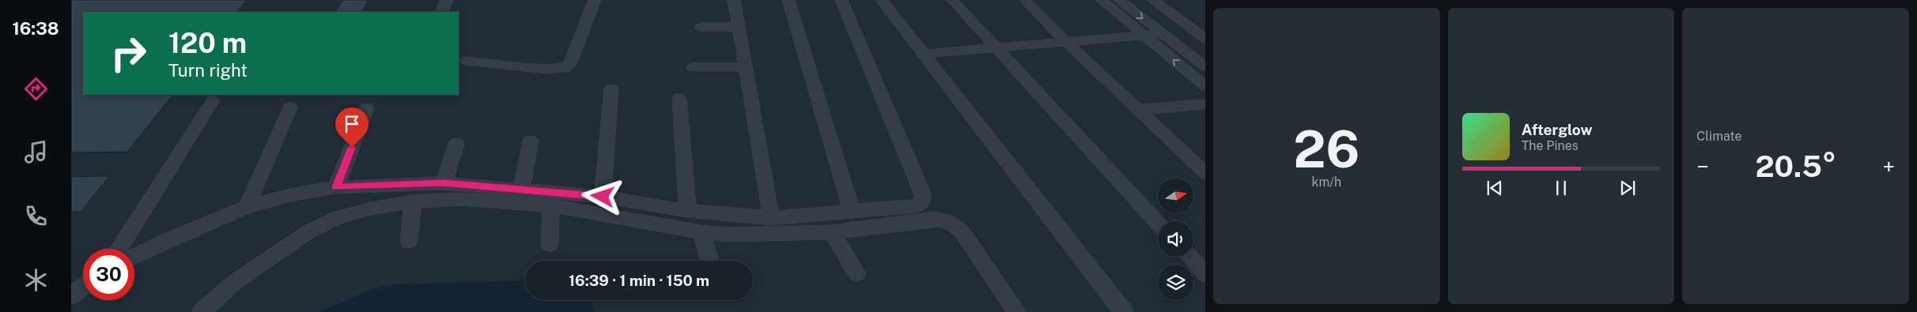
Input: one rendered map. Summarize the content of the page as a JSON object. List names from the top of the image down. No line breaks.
{"north":"right","page":{"tabs":"16:38","tile":[["26","km/h"],"Climate"],"turn":["120 m","Turn right"],"song":["Afterglow","The Pines"],"heat":["−","20.5°","+"],"limit":"30","trip":"16:39 · 1 min · 150 m"}}
